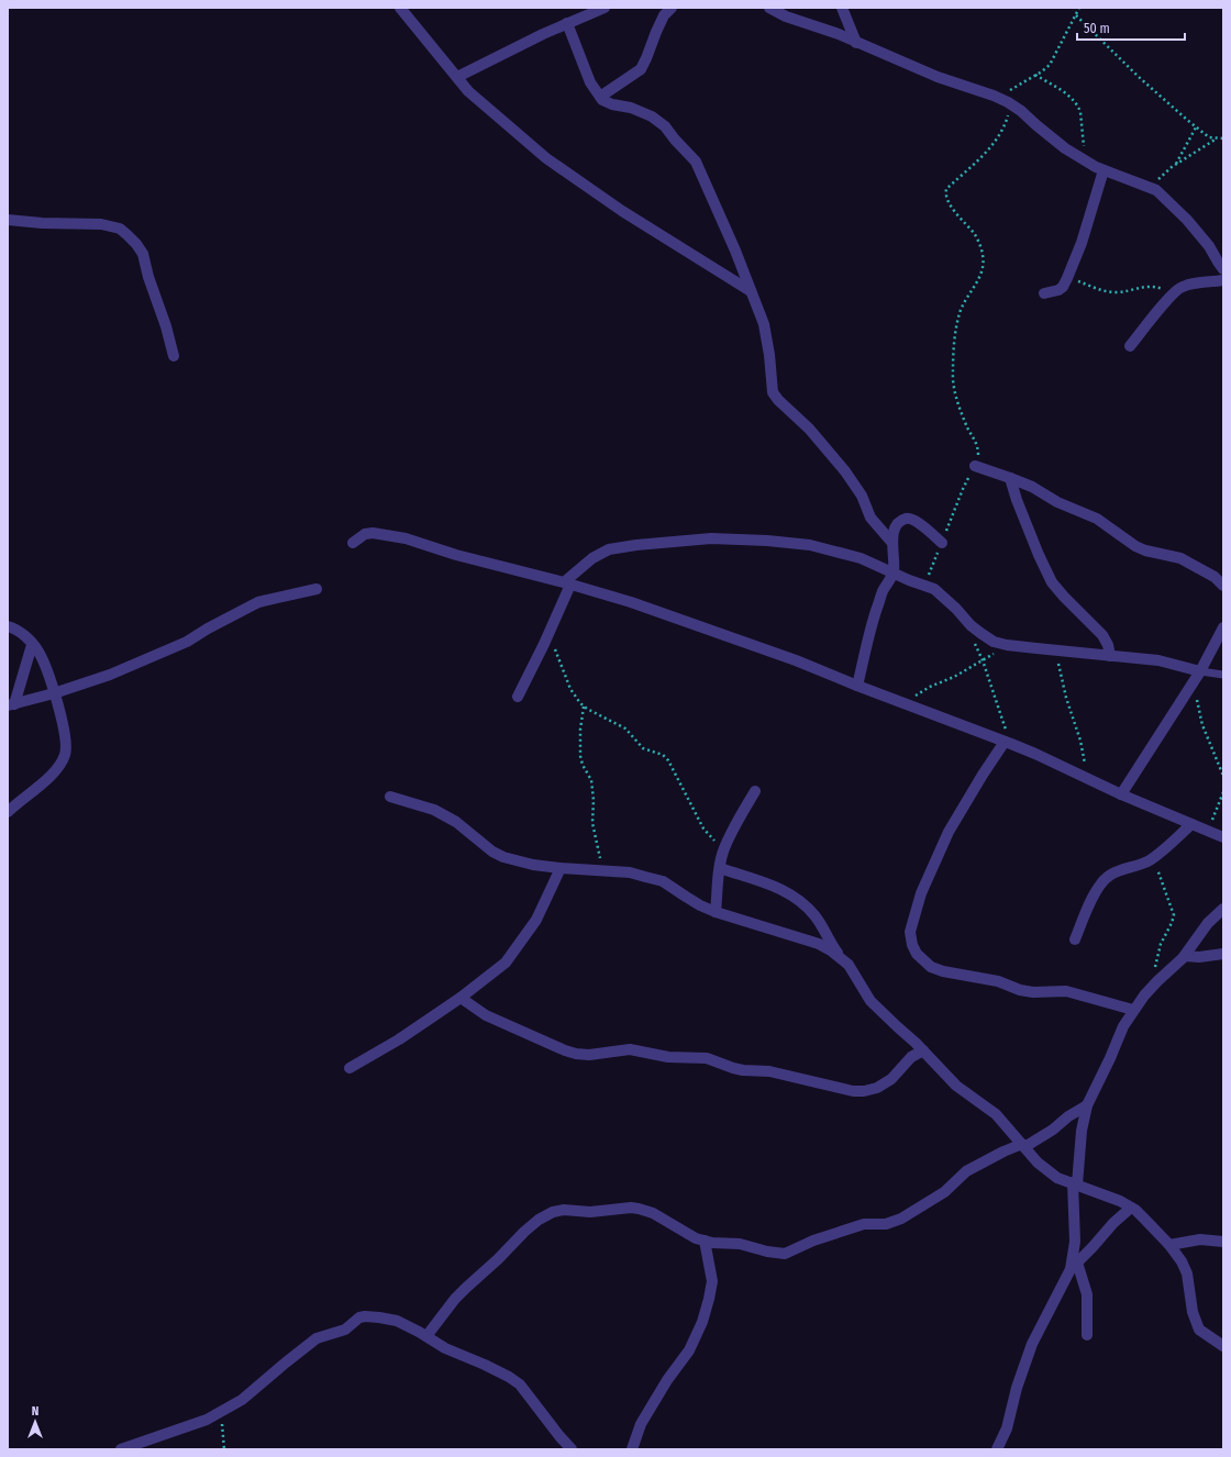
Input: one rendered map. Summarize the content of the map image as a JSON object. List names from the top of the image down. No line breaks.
{"scale_bar":"50 m","north":"top"}
